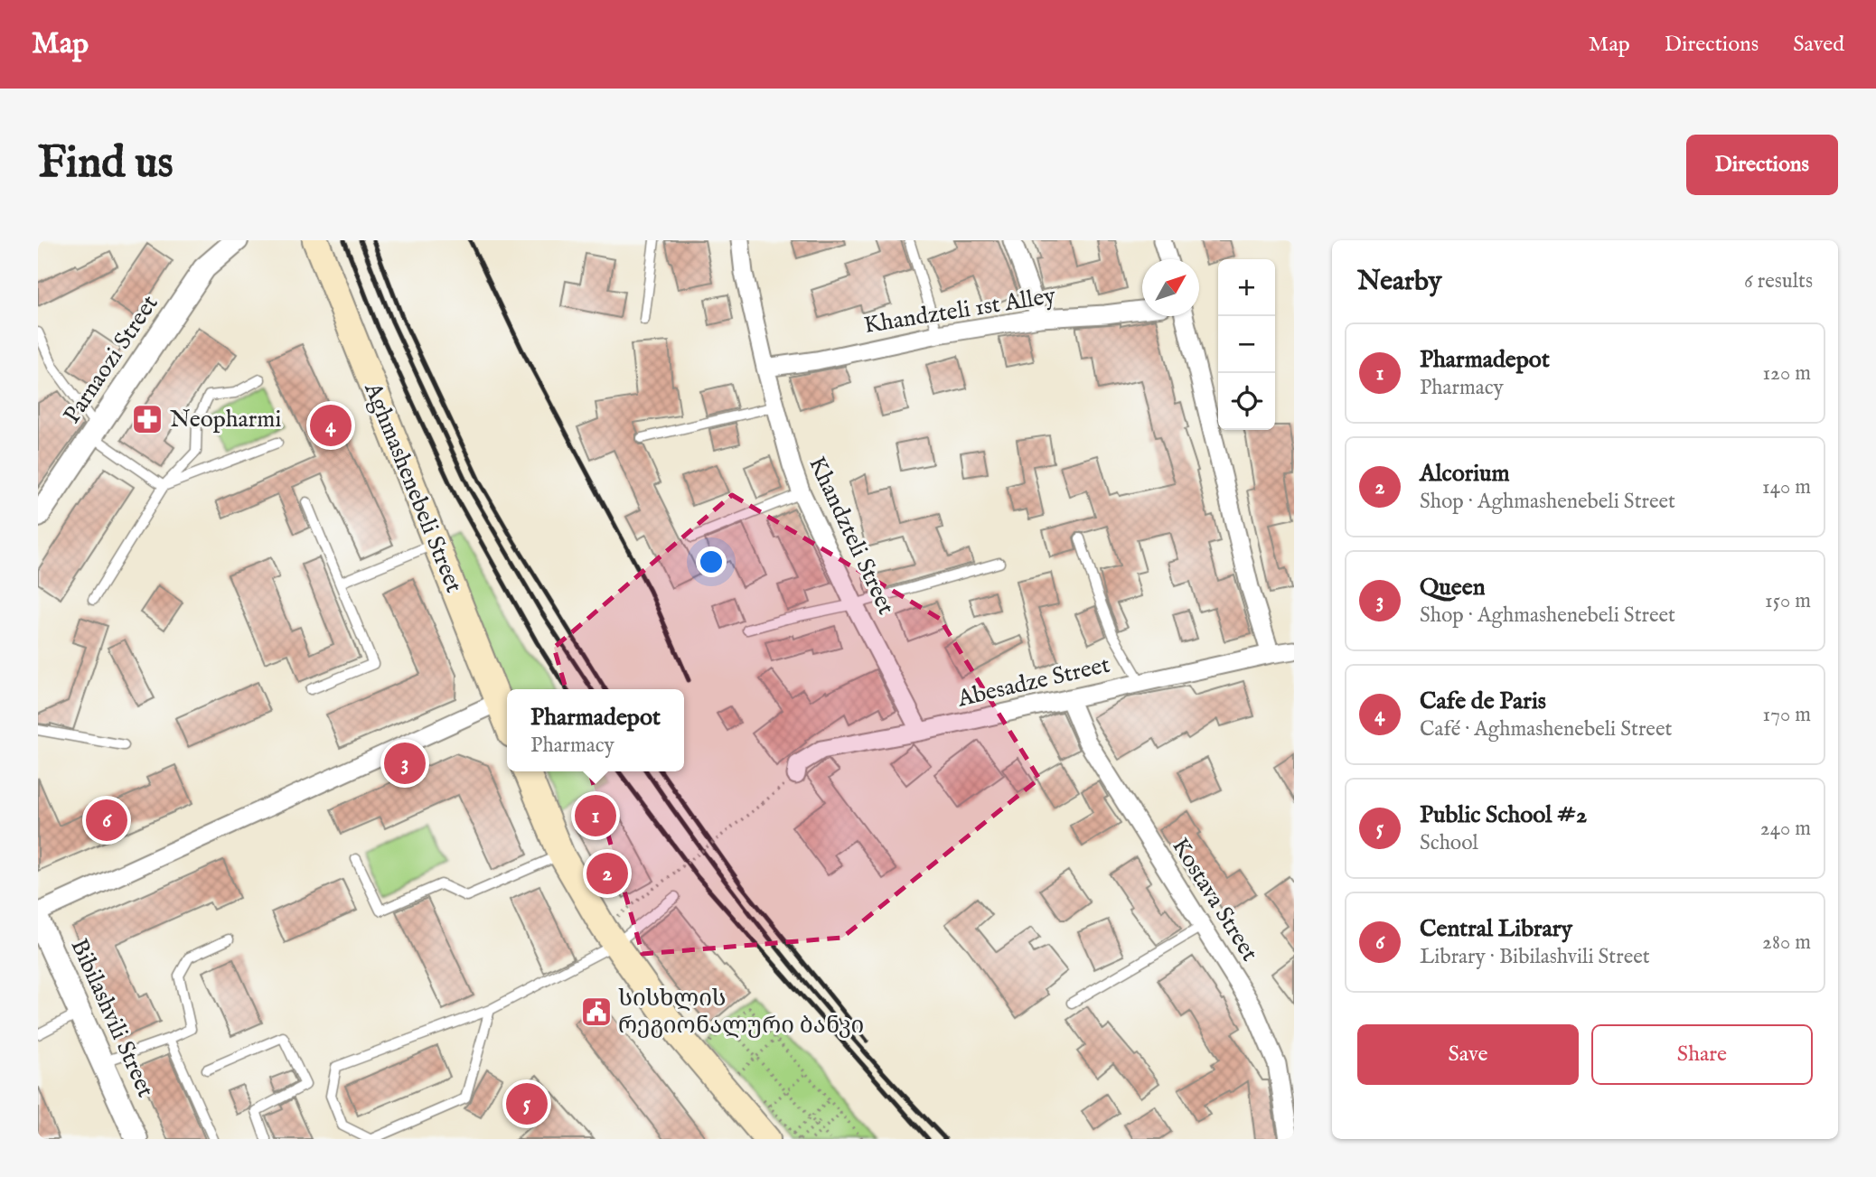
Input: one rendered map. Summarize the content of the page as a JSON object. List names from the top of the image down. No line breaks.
{"streets":{"main road":["Aghmashenebeli Street"],"street":["Khandzteli 1st Alley","Parnaozi Street","Khandzteli Street","Abesadze Street","Kostava Street","Bibilashvili Street"]},"crossings":[["Khandzteli 1st Alley","Khandzteli Street"],["Khandzteli Street","Abesadze Street"],["Abesadze Street","Kostava Street"]],"places":{"pharmacy":["Neopharmi"],"public building":["სისხლის რეგიონალური ბანკი"]},"north":"top right","page":{"header":"Map","nav":["Map","Directions","Saved"],"buttons":["Directions",["Save","Share"]],"title":"Find us","heading":["Nearby","6 results"],"map_buttons":["+","−"],"list":[{"mark":"1","name":"Pharmadepot","note":"Pharmacy","value":"120 m"},{"mark":"2","name":"Alcorium","note":"Shop · Aghmashenebeli Street","value":"140 m"},{"mark":"3","name":"Queen","note":"Shop · Aghmashenebeli Street","value":"150 m"},{"mark":"4","name":"Cafe de Paris","note":"Café · Aghmashenebeli Street","value":"170 m"},{"mark":"5","name":"Public School #2","note":"School","value":"240 m"},{"mark":"6","name":"Central Library","note":"Library · Bibilashvili Street","value":"280 m"}],"pins":["4","3","1","6","2","5"],"popup":["Pharmadepot","Pharmacy"]}}
